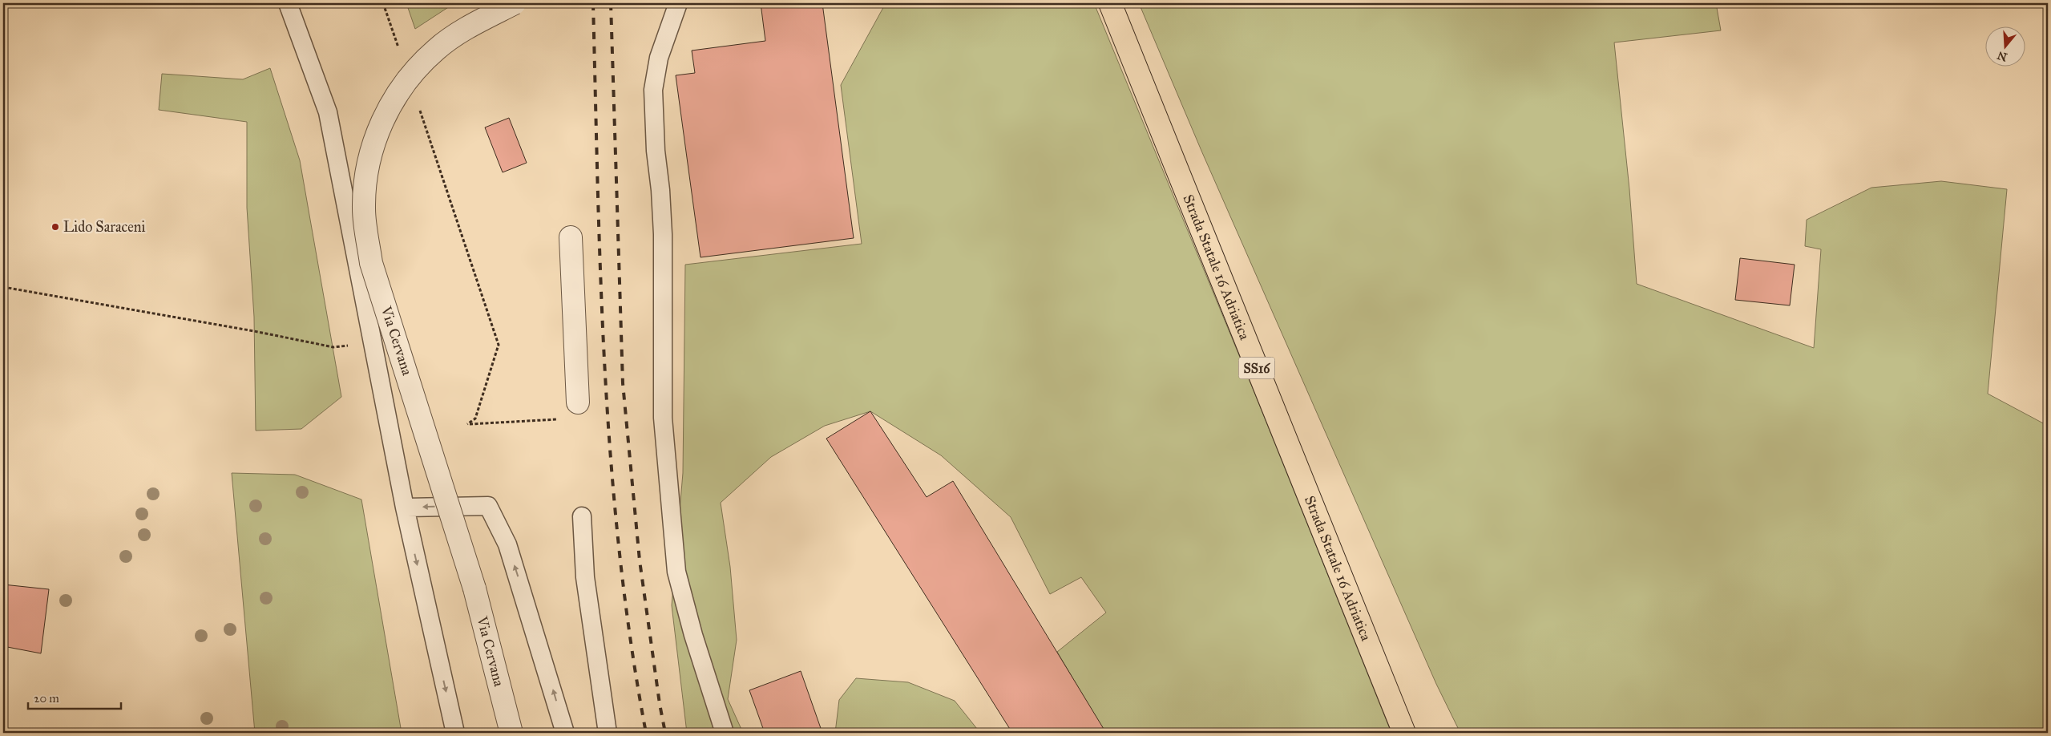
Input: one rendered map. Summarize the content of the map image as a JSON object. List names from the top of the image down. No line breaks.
{"streets":{"main road":["Strada Statale 16 Adriatica","SS16"],"street":["Via Cervana"]},"places":["Lido Saraceni"],"scale_bar":"20 m","north":"bottom"}
